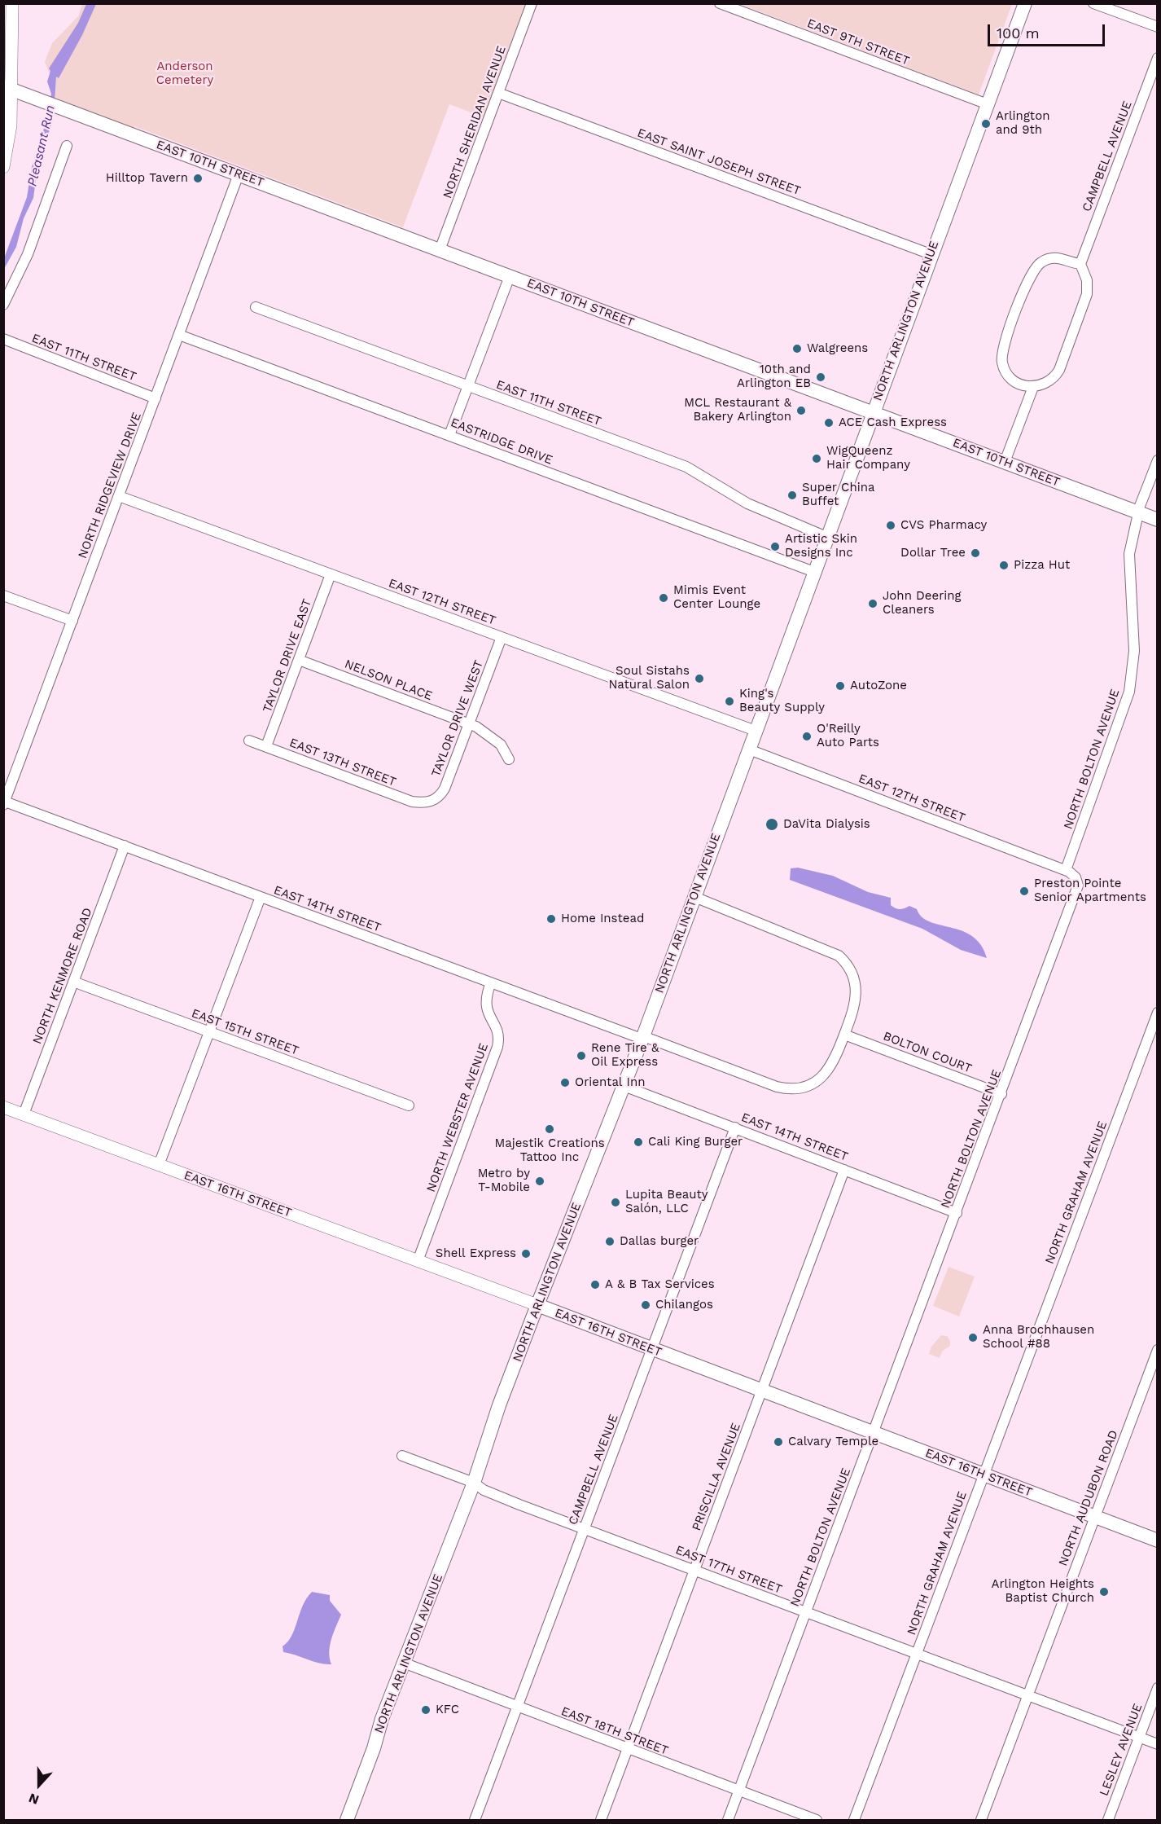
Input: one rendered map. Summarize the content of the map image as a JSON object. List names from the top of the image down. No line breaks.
{"streets":{"main road":["EAST 10TH STREET","NORTH ARLINGTON AVENUE","EAST 16TH STREET"],"street":["EAST 9TH STREET","NORTH SHERIDAN AVENUE","CAMPBELL AVENUE","EAST SAINT JOSEPH STREET","EAST 11TH STREET","EASTRIDGE DRIVE","NORTH RIDGEVIEW DRIVE","EAST 12TH STREET","TAYLOR DRIVE EAST","NELSON PLACE","TAYLOR DRIVE WEST","NORTH BOLTON AVENUE","EAST 13TH STREET","EAST 14TH STREET","NORTH KENMORE ROAD","EAST 15TH STREET","BOLTON COURT","NORTH WEBSTER AVENUE","NORTH GRAHAM AVENUE","PRISCILLA AVENUE","NORTH AUDUBON ROAD","EAST 17TH STREET","EAST 18TH STREET","LESLEY AVENUE"]},"crossings":[["EAST 9TH STREET","NORTH ARLINGTON AVENUE"],["NORTH SHERIDAN AVENUE","EAST SAINT JOSEPH STREET"],["NORTH SHERIDAN AVENUE","EAST 10TH STREET"],["CAMPBELL AVENUE","EAST 14TH STREET"],["CAMPBELL AVENUE","EAST 16TH STREET"],["CAMPBELL AVENUE","EAST 17TH STREET"],["CAMPBELL AVENUE","EAST 18TH STREET"],["EAST SAINT JOSEPH STREET","NORTH ARLINGTON AVENUE"],["EAST 10TH STREET","NORTH ARLINGTON AVENUE"],["EAST 10TH STREET","NORTH RIDGEVIEW DRIVE"],["EAST 10TH STREET","NORTH BOLTON AVENUE"],["NORTH ARLINGTON AVENUE","EAST 11TH STREET"],["NORTH ARLINGTON AVENUE","EASTRIDGE DRIVE"],["NORTH ARLINGTON AVENUE","EAST 12TH STREET"],["NORTH ARLINGTON AVENUE","EAST 14TH STREET"],["NORTH ARLINGTON AVENUE","EAST 16TH STREET"],["NORTH ARLINGTON AVENUE","EAST 17TH STREET"],["NORTH ARLINGTON AVENUE","EAST 18TH STREET"],["EAST 11TH STREET","NORTH RIDGEVIEW DRIVE"],["EASTRIDGE DRIVE","NORTH RIDGEVIEW DRIVE"],["NORTH RIDGEVIEW DRIVE","EAST 12TH STREET"],["NORTH RIDGEVIEW DRIVE","EAST 14TH STREET"],["EAST 12TH STREET","TAYLOR DRIVE EAST"],["EAST 12TH STREET","TAYLOR DRIVE WEST"],["EAST 12TH STREET","NORTH BOLTON AVENUE"],["TAYLOR DRIVE EAST","NELSON PLACE"],["TAYLOR DRIVE EAST","EAST 13TH STREET"],["NELSON PLACE","TAYLOR DRIVE WEST"],["TAYLOR DRIVE WEST","EAST 13TH STREET"],["NORTH BOLTON AVENUE","EAST 14TH STREET"],["NORTH BOLTON AVENUE","BOLTON COURT"],["NORTH BOLTON AVENUE","EAST 16TH STREET"],["NORTH BOLTON AVENUE","EAST 17TH STREET"],["NORTH BOLTON AVENUE","EAST 18TH STREET"],["EAST 14TH STREET","NORTH KENMORE ROAD"],["EAST 14TH STREET","BOLTON COURT"],["EAST 14TH STREET","NORTH WEBSTER AVENUE"],["EAST 14TH STREET","PRISCILLA AVENUE"],["NORTH KENMORE ROAD","EAST 15TH STREET"],["NORTH KENMORE ROAD","EAST 16TH STREET"],["NORTH WEBSTER AVENUE","EAST 16TH STREET"],["NORTH GRAHAM AVENUE","EAST 16TH STREET"],["NORTH GRAHAM AVENUE","EAST 17TH STREET"],["EAST 16TH STREET","PRISCILLA AVENUE"],["EAST 16TH STREET","NORTH AUDUBON ROAD"],["PRISCILLA AVENUE","EAST 17TH STREET"],["PRISCILLA AVENUE","EAST 18TH STREET"],["NORTH AUDUBON ROAD","EAST 17TH STREET"],["EAST 17TH STREET","LESLEY AVENUE"]],"water":["Pleasant Run"],"parks":["Anderson Cemetery"],"places":["Arlington and 9th","Hilltop Tavern","Walgreens","10th and Arlington EB","MCL Restaurant & Bakery Arlington","ACE Cash Express","WigQueenz Hair Company","Super China Buffet","CVS Pharmacy","Artistic Skin Designs Inc","Dollar Tree","Pizza Hut","Mimis Event Center Lounge","John Deering Cleaners","Soul Sistahs Natural Salon","AutoZone","King's Beauty Supply","O'Reilly Auto Parts","DaVita Dialysis","Preston Pointe Senior Apartments","Home Instead","Rene Tire & Oil Express","Oriental Inn","Majestik Creations Tattoo Inc","Cali King Burger","Metro by T-Mobile","Lupita Beauty Salón, LLC","Dallas burger","Shell Express","A & B Tax Services","Chilangos","Anna Brochhausen School #88","Calvary Temple","Arlington Heights Baptist Church","KFC"],"scale_bar":"100 m","north":"bottom"}
